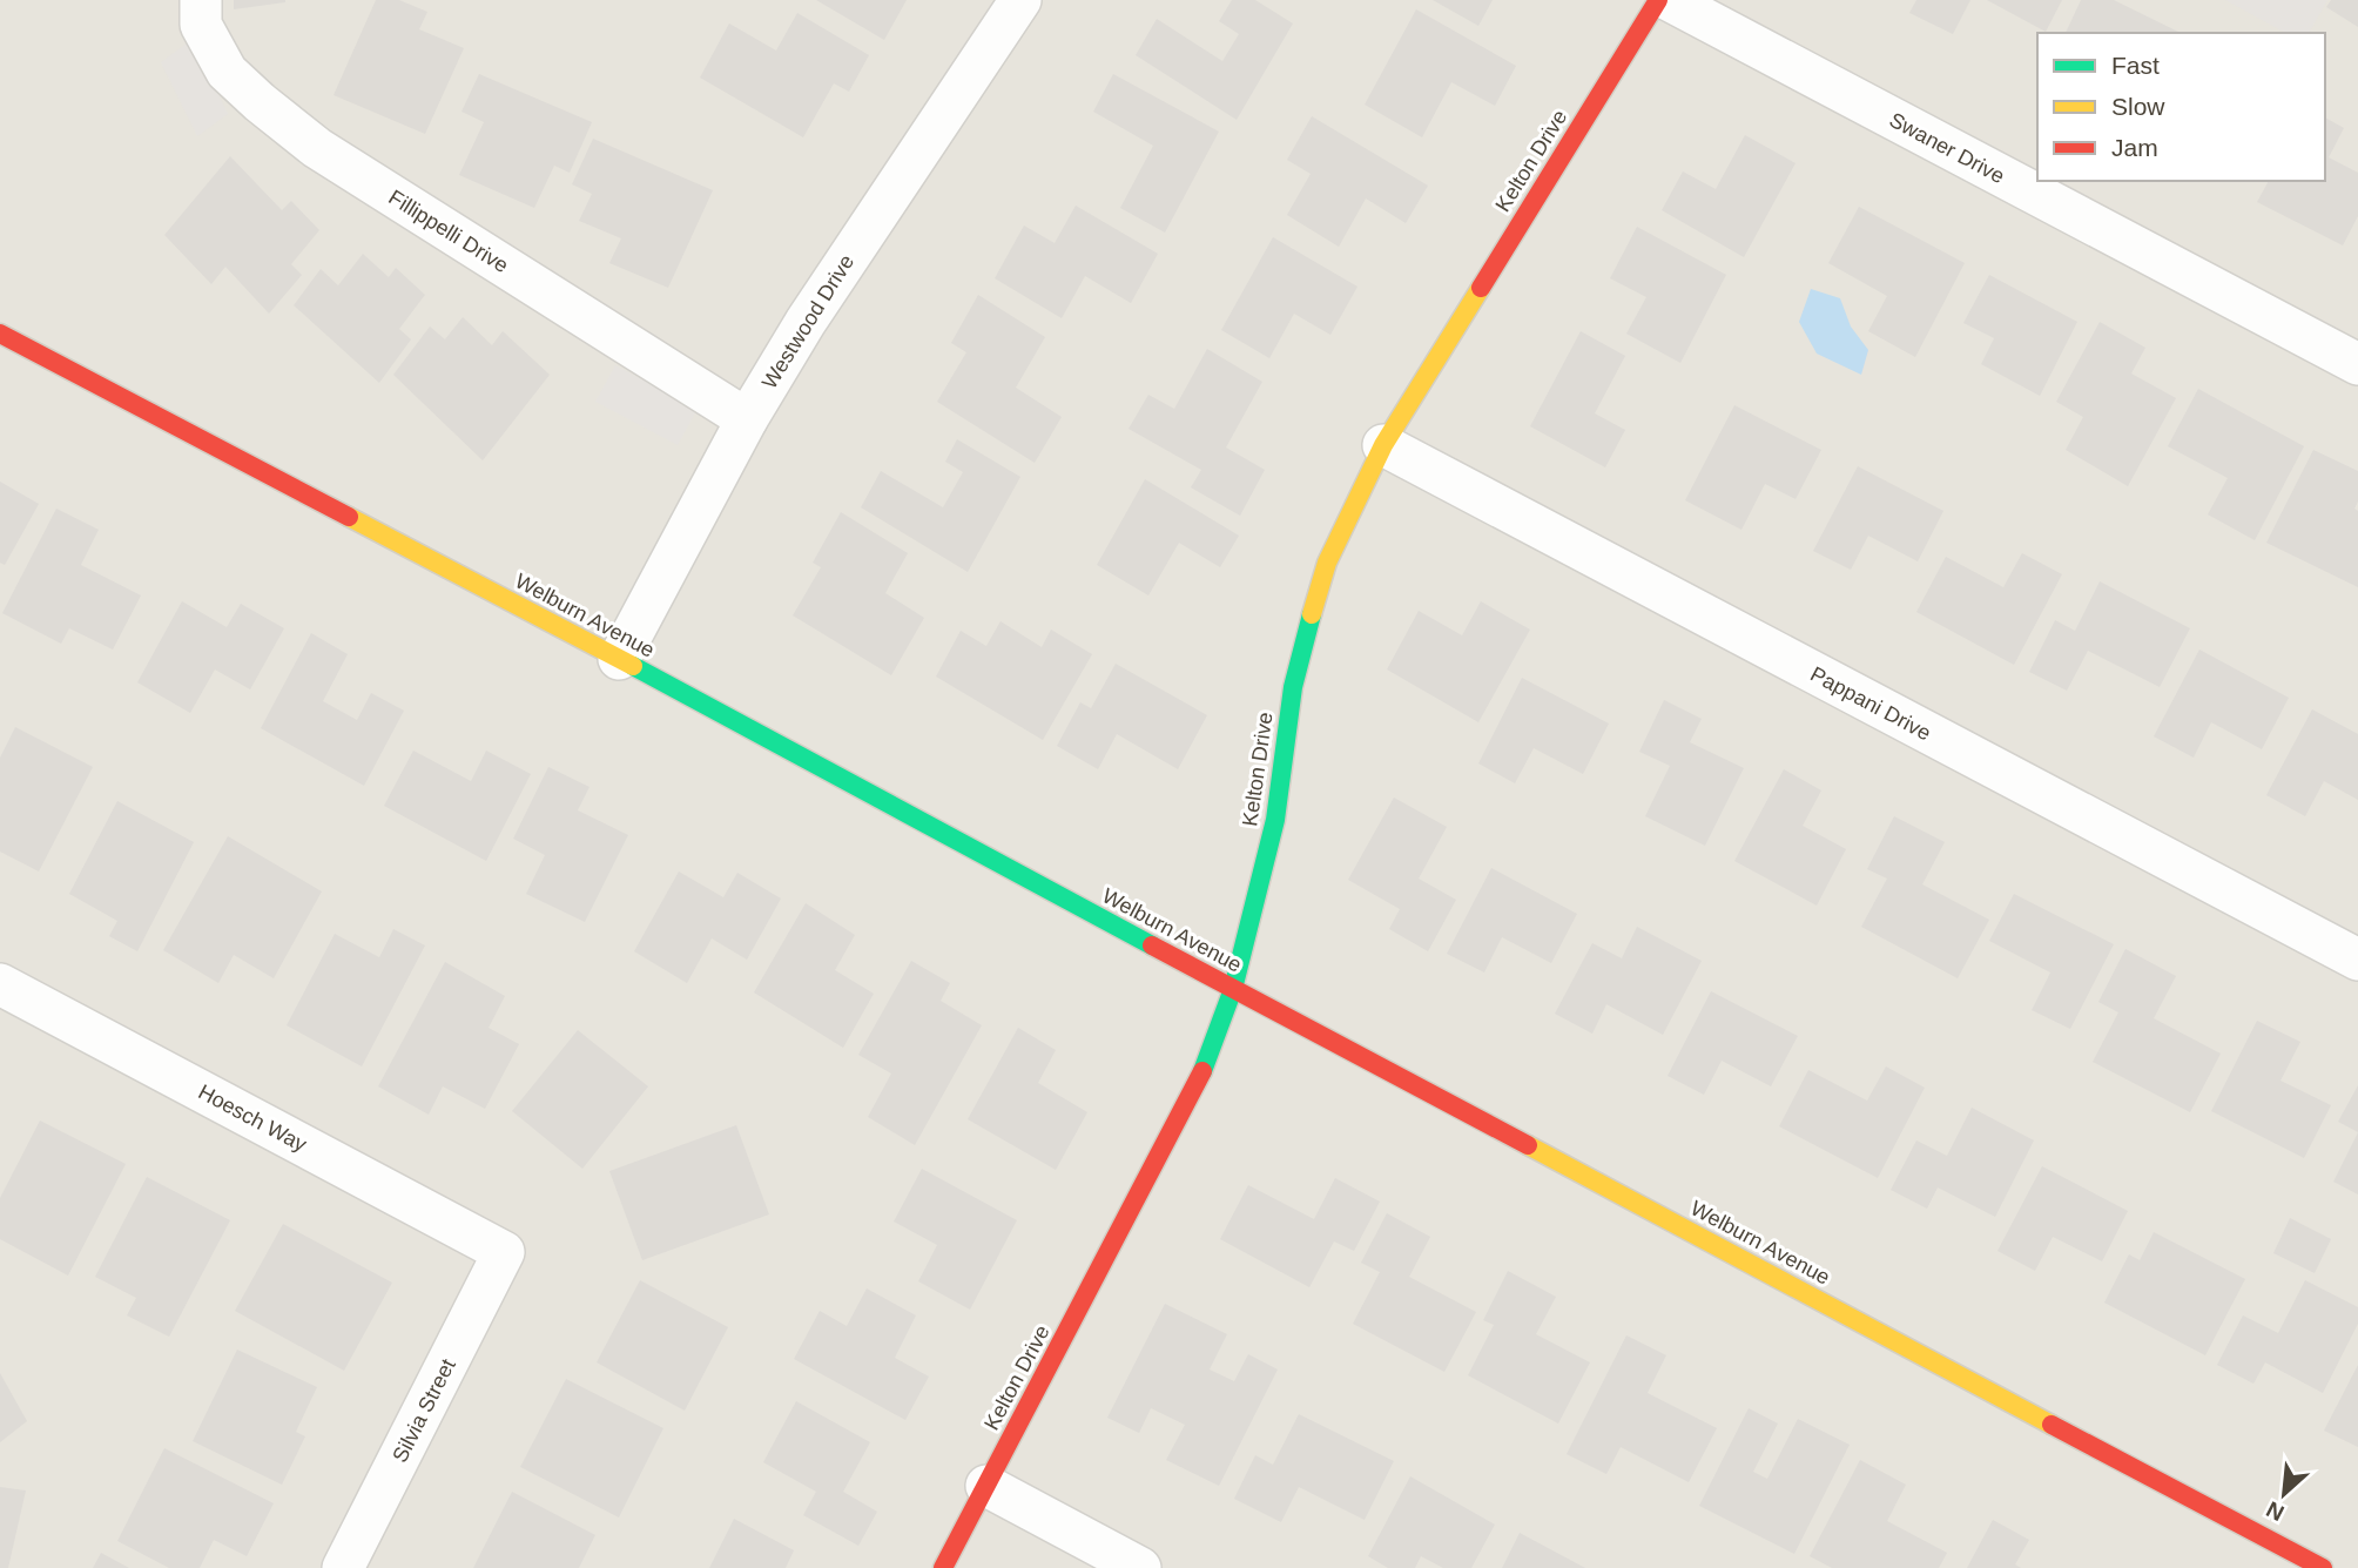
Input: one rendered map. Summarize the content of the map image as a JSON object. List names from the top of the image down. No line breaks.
{"streets":{"main road":["Kelton Drive","Welburn Avenue"],"street":["Swaner Drive","Fillippelli Drive","Westwood Drive","Pappani Drive","Hoesch Way","Silvia Street"]},"crossings":[["Kelton Drive","Welburn Avenue"],["Kelton Drive","Pappani Drive"],["Fillippelli Drive","Westwood Drive"],["Westwood Drive","Welburn Avenue"],["Hoesch Way","Silvia Street"]],"legend":["Fast","Slow","Jam"],"north":"bottom left"}
